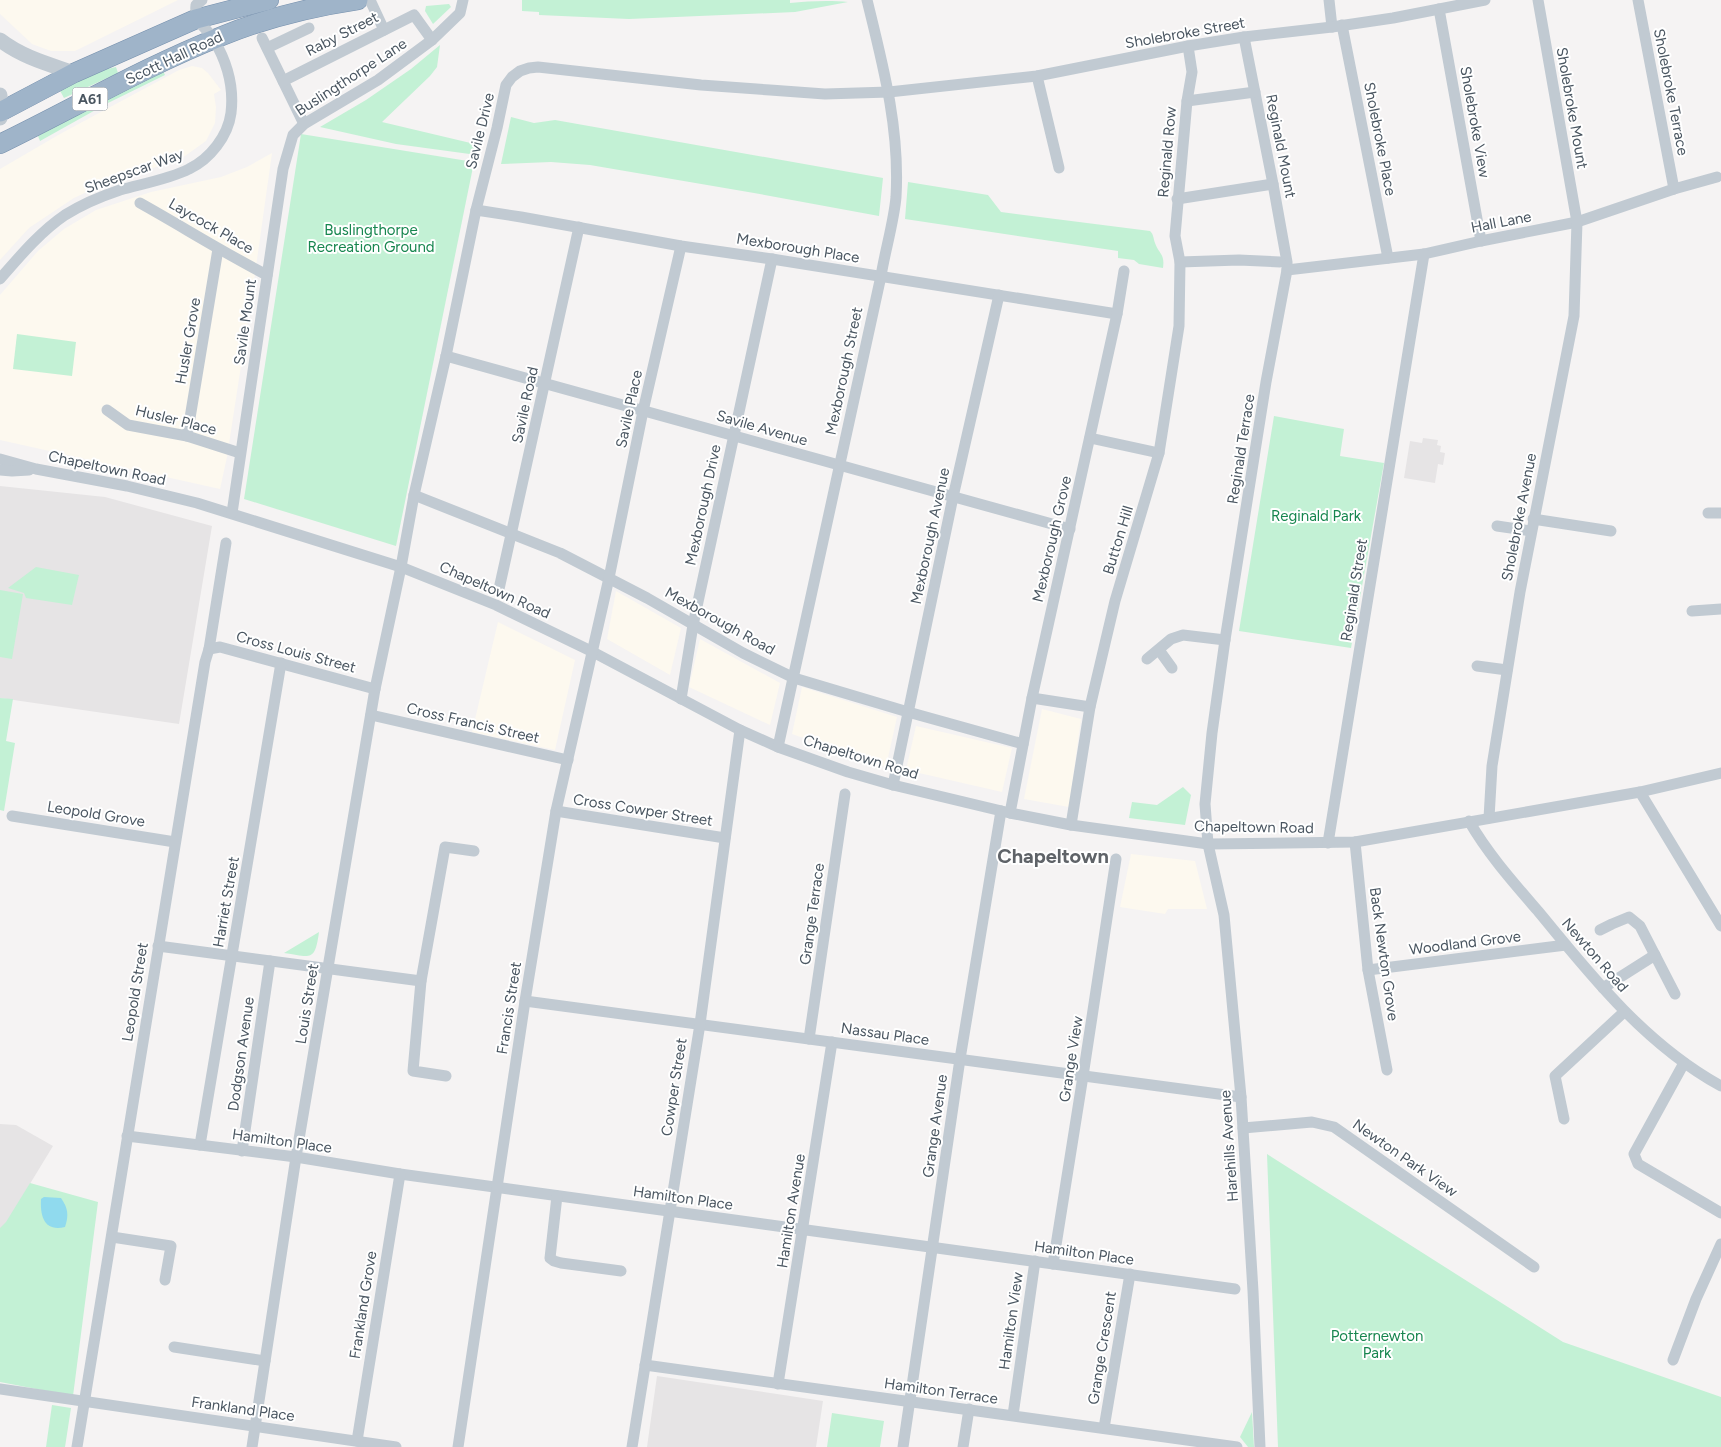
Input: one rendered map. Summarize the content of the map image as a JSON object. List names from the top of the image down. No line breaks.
{"streets":{"highway":["Scott Hall Road","A61"],"street":["Sholebroke Street","Raby Street","Buslingthorpe Lane","Sholebroke Terrace","Sholebroke Mount","Sholebroke View","Savile Drive","Sholebroke Place","Reginald Mount","Reginald Row","Sheepscar Way","Hall Lane","Laycock Place","Mexborough Place","Savile Mount","Husler Grove","Mexborough Street","Savile Road","Savile Place","Husler Place","Savile Avenue","Reginald Terrace","Chapeltown Road","Mexborough Drive","Sholebroke Avenue","Mexborough Avenue","Mexborough Grove","Button Hill","Reginald Street","Mexborough Road","Cross Louis Street","Cross Francis Street","Cross Cowper Street","Leopold Grove","Harriet Street","Grange Terrace","Woodland Grove","Back Newton Grove","Newton Road","Leopold Street","Louis Street","Francis Street","Nassau Place","Dodgson Avenue","Grange View","Cowper Street","Grange Avenue","Hamilton Place","Harehills Avenue","Newton Park View","Hamilton Avenue","Frankland Grove","Hamilton View","Grange Crescent","Hamilton Terrace","Frankland Place"]},"crossings":[["Sholebroke Street","Sholebroke View"],["Sholebroke Street","Savile Drive"],["Sholebroke Street","Sholebroke Place"],["Sholebroke Street","Reginald Mount"],["Sholebroke Street","Reginald Row"],["Sholebroke Street","Mexborough Street"],["Raby Street","Buslingthorpe Lane"],["Scott Hall Road","Sheepscar Way"],["Buslingthorpe Lane","Savile Mount"],["Sholebroke Terrace","Hall Lane"],["Sholebroke Mount","Hall Lane"],["Sholebroke Mount","Sholebroke Avenue"],["Sholebroke View","Hall Lane"],["Savile Drive","Mexborough Place"],["Savile Drive","Mexborough Street"],["Savile Drive","Savile Avenue"],["Savile Drive","Chapeltown Road"],["Savile Drive","Mexborough Road"],["Savile Drive","Louis Street"],["Sholebroke Place","Hall Lane"],["Reginald Mount","Hall Lane"],["Reginald Mount","Reginald Terrace"],["Reginald Row","Hall Lane"],["Reginald Row","Button Hill"],["Hall Lane","Reginald Terrace"],["Hall Lane","Sholebroke Avenue"],["Hall Lane","Button Hill"],["Hall Lane","Reginald Street"],["Laycock Place","Savile Mount"],["Laycock Place","Husler Grove"],["Mexborough Place","Mexborough Street"],["Mexborough Place","Savile Road"],["Mexborough Place","Savile Place"],["Mexborough Place","Mexborough Drive"],["Mexborough Place","Mexborough Avenue"],["Mexborough Place","Mexborough Grove"],["Savile Mount","Husler Place"],["Savile Mount","Chapeltown Road"],["Husler Grove","Husler Place"],["Mexborough Street","Savile Avenue"],["Mexborough Street","Chapeltown Road"],["Mexborough Street","Mexborough Road"],["Savile Road","Savile Avenue"],["Savile Road","Chapeltown Road"],["Savile Road","Mexborough Road"],["Savile Place","Savile Avenue"],["Savile Place","Mexborough Road"],["Savile Place","Francis Street"],["Savile Avenue","Mexborough Drive"],["Savile Avenue","Mexborough Avenue"],["Savile Avenue","Mexborough Grove"],["Reginald Terrace","Chapeltown Road"],["Reginald Terrace","Harehills Avenue"],["Chapeltown Road","Mexborough Drive"],["Chapeltown Road","Sholebroke Avenue"],["Chapeltown Road","Mexborough Avenue"],["Chapeltown Road","Mexborough Grove"],["Chapeltown Road","Button Hill"],["Chapeltown Road","Reginald Street"],["Chapeltown Road","Back Newton Grove"],["Chapeltown Road","Newton Road"],["Chapeltown Road","Louis Street"],["Chapeltown Road","Francis Street"],["Chapeltown Road","Cowper Street"],["Chapeltown Road","Grange Avenue"],["Chapeltown Road","Harehills Avenue"],["Mexborough Drive","Mexborough Road"],["Mexborough Avenue","Mexborough Road"],["Mexborough Grove","Mexborough Road"],["Mexborough Grove","Grange Avenue"],["Mexborough Road","Francis Street"],["Cross Louis Street","Harriet Street"],["Cross Louis Street","Leopold Street"],["Cross Louis Street","Louis Street"],["Cross Francis Street","Louis Street"],["Cross Francis Street","Francis Street"],["Cross Cowper Street","Francis Street"],["Cross Cowper Street","Cowper Street"],["Leopold Grove","Leopold Street"],["Harriet Street","Hamilton Place"],["Grange Terrace","Nassau Place"],["Woodland Grove","Back Newton Grove"],["Woodland Grove","Newton Road"],["Leopold Street","Hamilton Place"],["Leopold Street","Frankland Place"],["Louis Street","Hamilton Place"],["Louis Street","Frankland Place"],["Francis Street","Nassau Place"],["Francis Street","Hamilton Place"],["Nassau Place","Grange View"],["Nassau Place","Cowper Street"],["Nassau Place","Grange Avenue"],["Nassau Place","Harehills Avenue"],["Nassau Place","Hamilton Avenue"],["Dodgson Avenue","Hamilton Place"],["Grange View","Hamilton Place"],["Cowper Street","Hamilton Place"],["Cowper Street","Hamilton Terrace"],["Grange Avenue","Hamilton Place"],["Grange Avenue","Hamilton Terrace"],["Hamilton Place","Hamilton Avenue"],["Hamilton Place","Frankland Grove"],["Hamilton Place","Hamilton View"],["Hamilton Place","Grange Crescent"],["Harehills Avenue","Newton Park View"],["Hamilton Avenue","Hamilton Terrace"],["Frankland Grove","Frankland Place"],["Hamilton View","Hamilton Terrace"],["Grange Crescent","Hamilton Terrace"]],"districts":["Chapeltown"],"parks":["Buslingthorpe Recreation Ground","Reginald Park","Potternewton Park"]}
